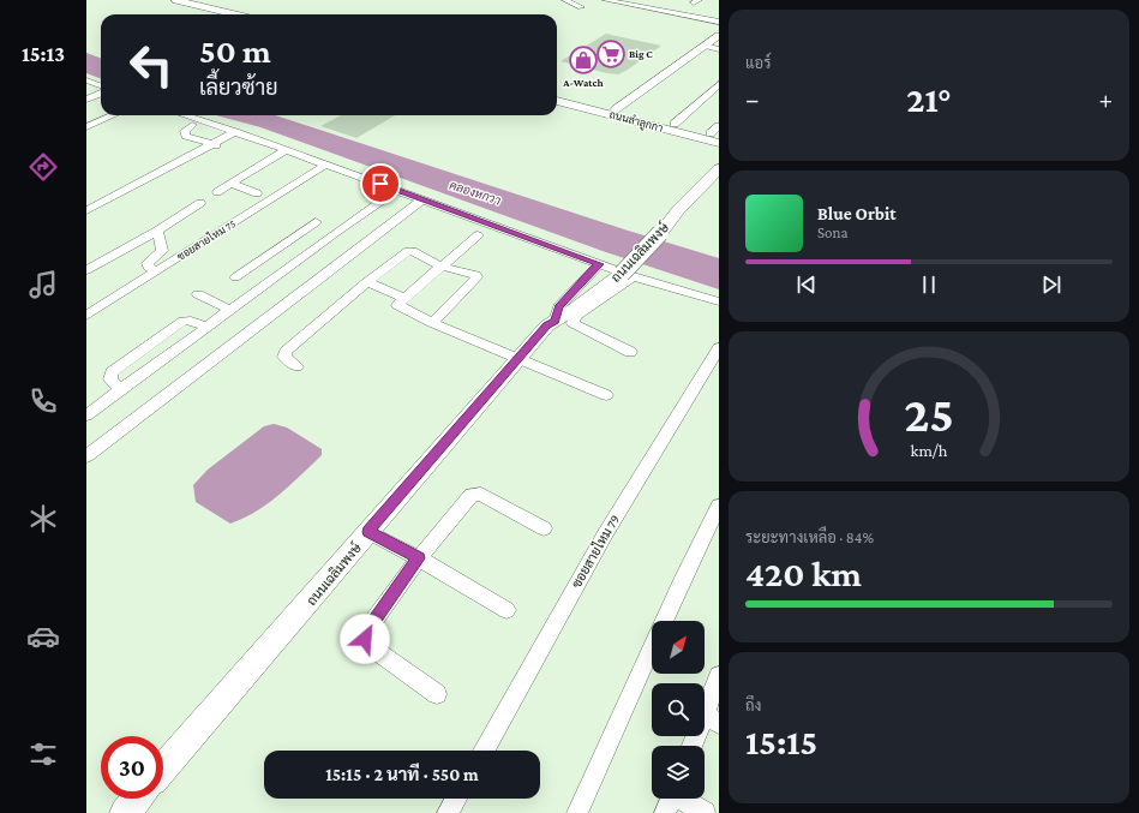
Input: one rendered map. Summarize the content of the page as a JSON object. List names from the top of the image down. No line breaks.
{"streets":{"main road":["ถนนลำลูกกา","ถนนเฉลิมพงษ์"],"street":["ซอยสายไหม 75","ซอยสายไหม 79"]},"water":["คลองหกวา"],"places":{"supermarket":["Big C"],"shop":["A-Watch"]},"north":"top right","page":{"tabs":"15:13","tile":["แอร์",["ระยะทางเหลือ · 84%","420 km"],["ถึง","15:15"]],"turn":["50 m","เลี้ยวซ้าย"],"heat":["−","21°","+"],"song":["Blue Orbit","Sona"],"limit":"30","trip":"15:15 · 2 นาที · 550 m","gauge":["25","km/h"]}}
